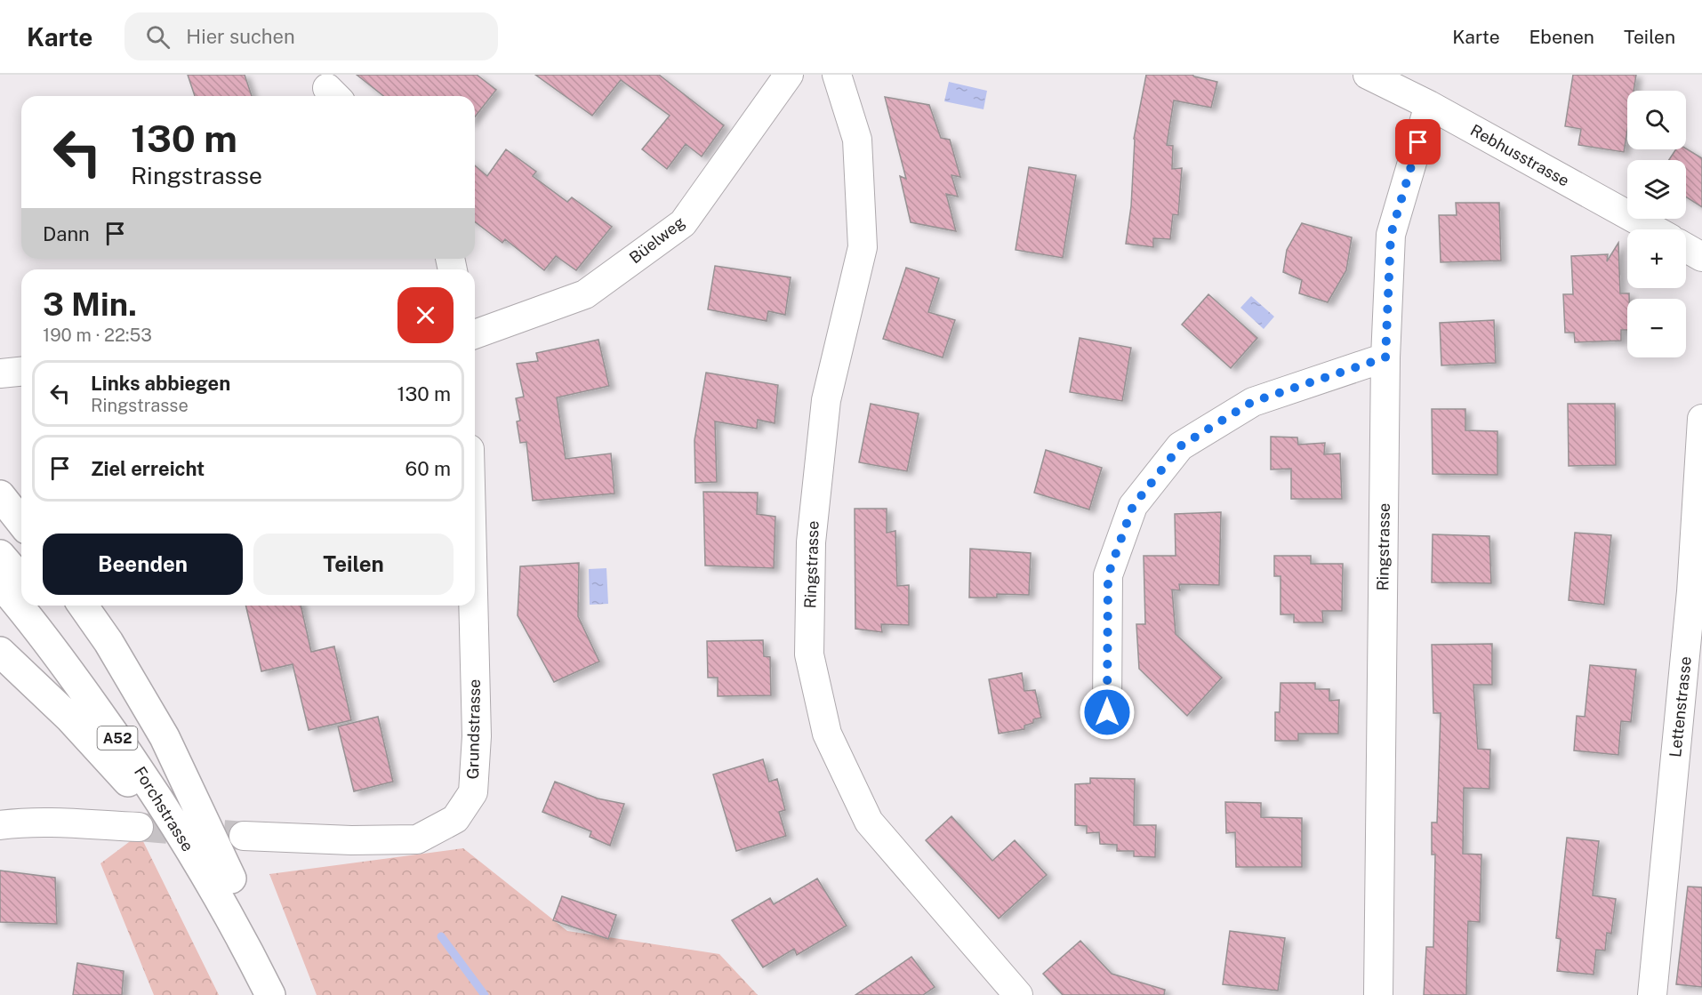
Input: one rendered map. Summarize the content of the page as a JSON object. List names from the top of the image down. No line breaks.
{"streets":{"highway":["A52","Forchstrasse"],"street":["Rebhusstrasse","Büelweg","Ringstrasse","Lettenstrasse","Grundstrasse"]},"crossings":[["Rebhusstrasse","Ringstrasse"]],"page":{"header":"Karte","search":"Hier suchen","nav":["Karte","Ebenen","Teilen"],"map_buttons":["+","−"],"turn":["130 m","Ringstrasse"],"then":"Dann","heading":["3 Min.","190 m · 22:53"],"list":[{"name":"Links abbiegen","note":"Ringstrasse","value":"130 m"},{"name":"Ziel erreicht","value":"60 m"}],"buttons":["Beenden","Teilen"]}}
